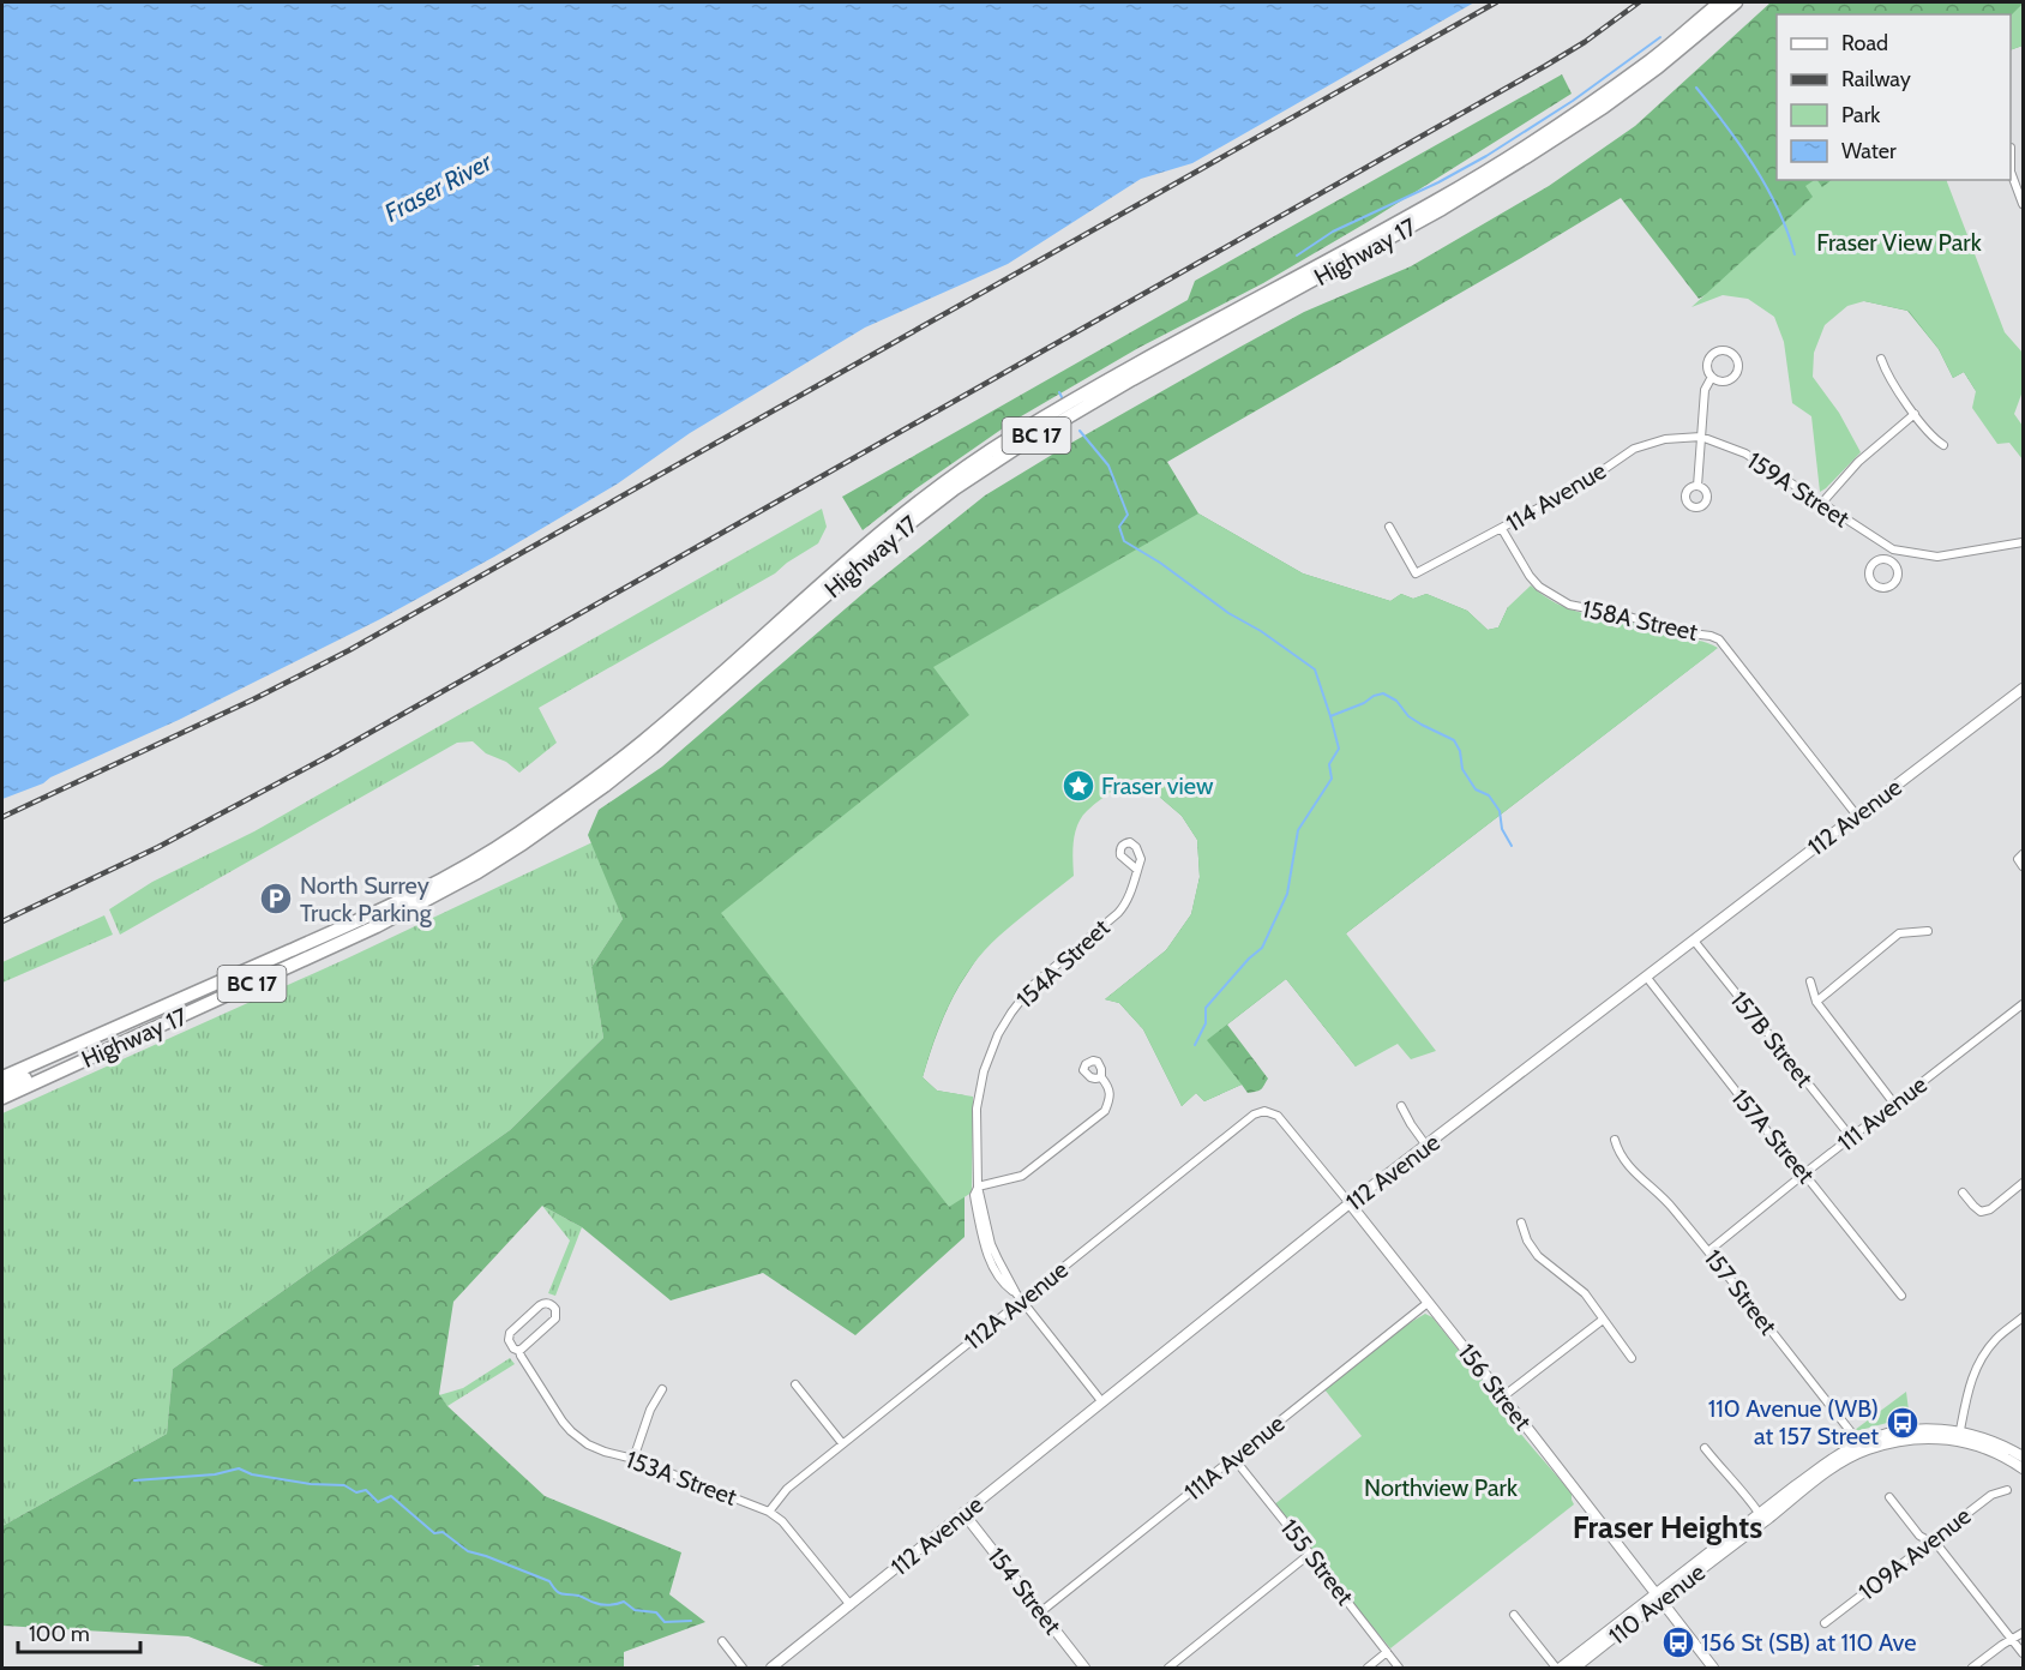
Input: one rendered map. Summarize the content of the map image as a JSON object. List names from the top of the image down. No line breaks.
{"streets":{"highway":["Highway 17","BC 17"],"street":["159A Street","114 Avenue","158A Street","112 Avenue","154A Street","157B Street","111 Avenue","157A Street","157 Street","112A Avenue","156 Street","111A Avenue","153A Street","109A Avenue","155 Street","154 Street","110 Avenue"]},"crossings":[["159A Street","114 Avenue"],["114 Avenue","158A Street"],["158A Street","112 Avenue"],["112 Avenue","154A Street"],["112 Avenue","157B Street"],["112 Avenue","157A Street"],["112 Avenue","156 Street"],["112 Avenue","153A Street"],["112 Avenue","154 Street"],["154A Street","112A Avenue"],["157B Street","111 Avenue"],["111 Avenue","157A Street"],["111 Avenue","157 Street"],["157 Street","110 Avenue"],["112A Avenue","156 Street"],["112A Avenue","153A Street"],["156 Street","111A Avenue"],["156 Street","110 Avenue"],["111A Avenue","155 Street"],["111A Avenue","154 Street"]],"districts":["Fraser Heights"],"water":["Fraser River"],"parks":["Fraser View Park","Northview Park"],"places":{"place":["Fraser view"],"parking":["North Surrey Truck Parking"],"bus stop":["110 Avenue (WB) at 157 Street","156 St (SB) at 110 Ave"]},"legend":["Road","Railway","Park","Water"],"scale_bar":"100 m"}
